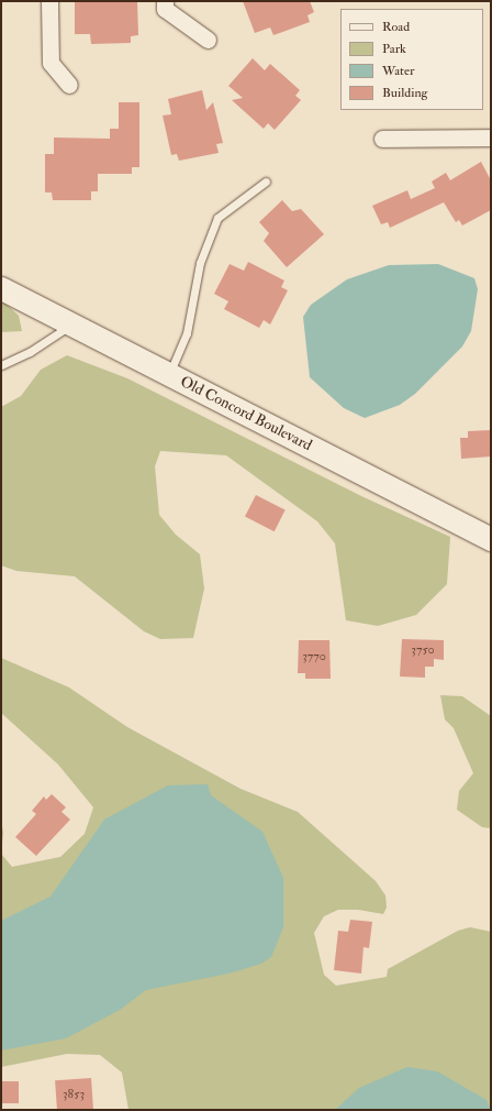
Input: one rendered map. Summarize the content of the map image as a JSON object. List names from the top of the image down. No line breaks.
{"streets":{"street":["Old Concord Boulevard"]},"house_numbers":["3750","3770","3853"],"legend":["Road","Park","Water","Building"]}
